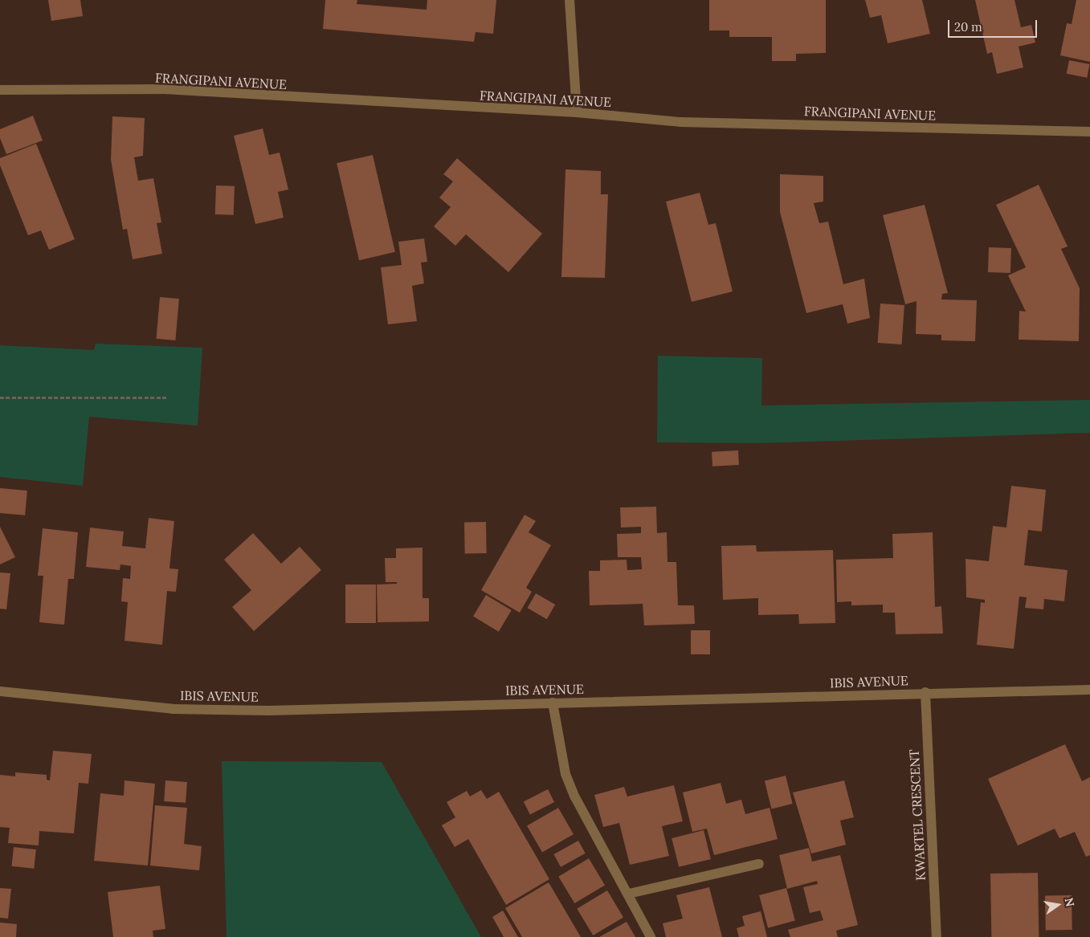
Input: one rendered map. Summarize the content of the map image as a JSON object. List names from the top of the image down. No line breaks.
{"streets":{"street":["FRANGIPANI AVENUE","IBIS AVENUE","KWARTEL CRESCENT"]},"crossings":[["IBIS AVENUE","KWARTEL CRESCENT"]],"scale_bar":"20 m","north":"right"}
